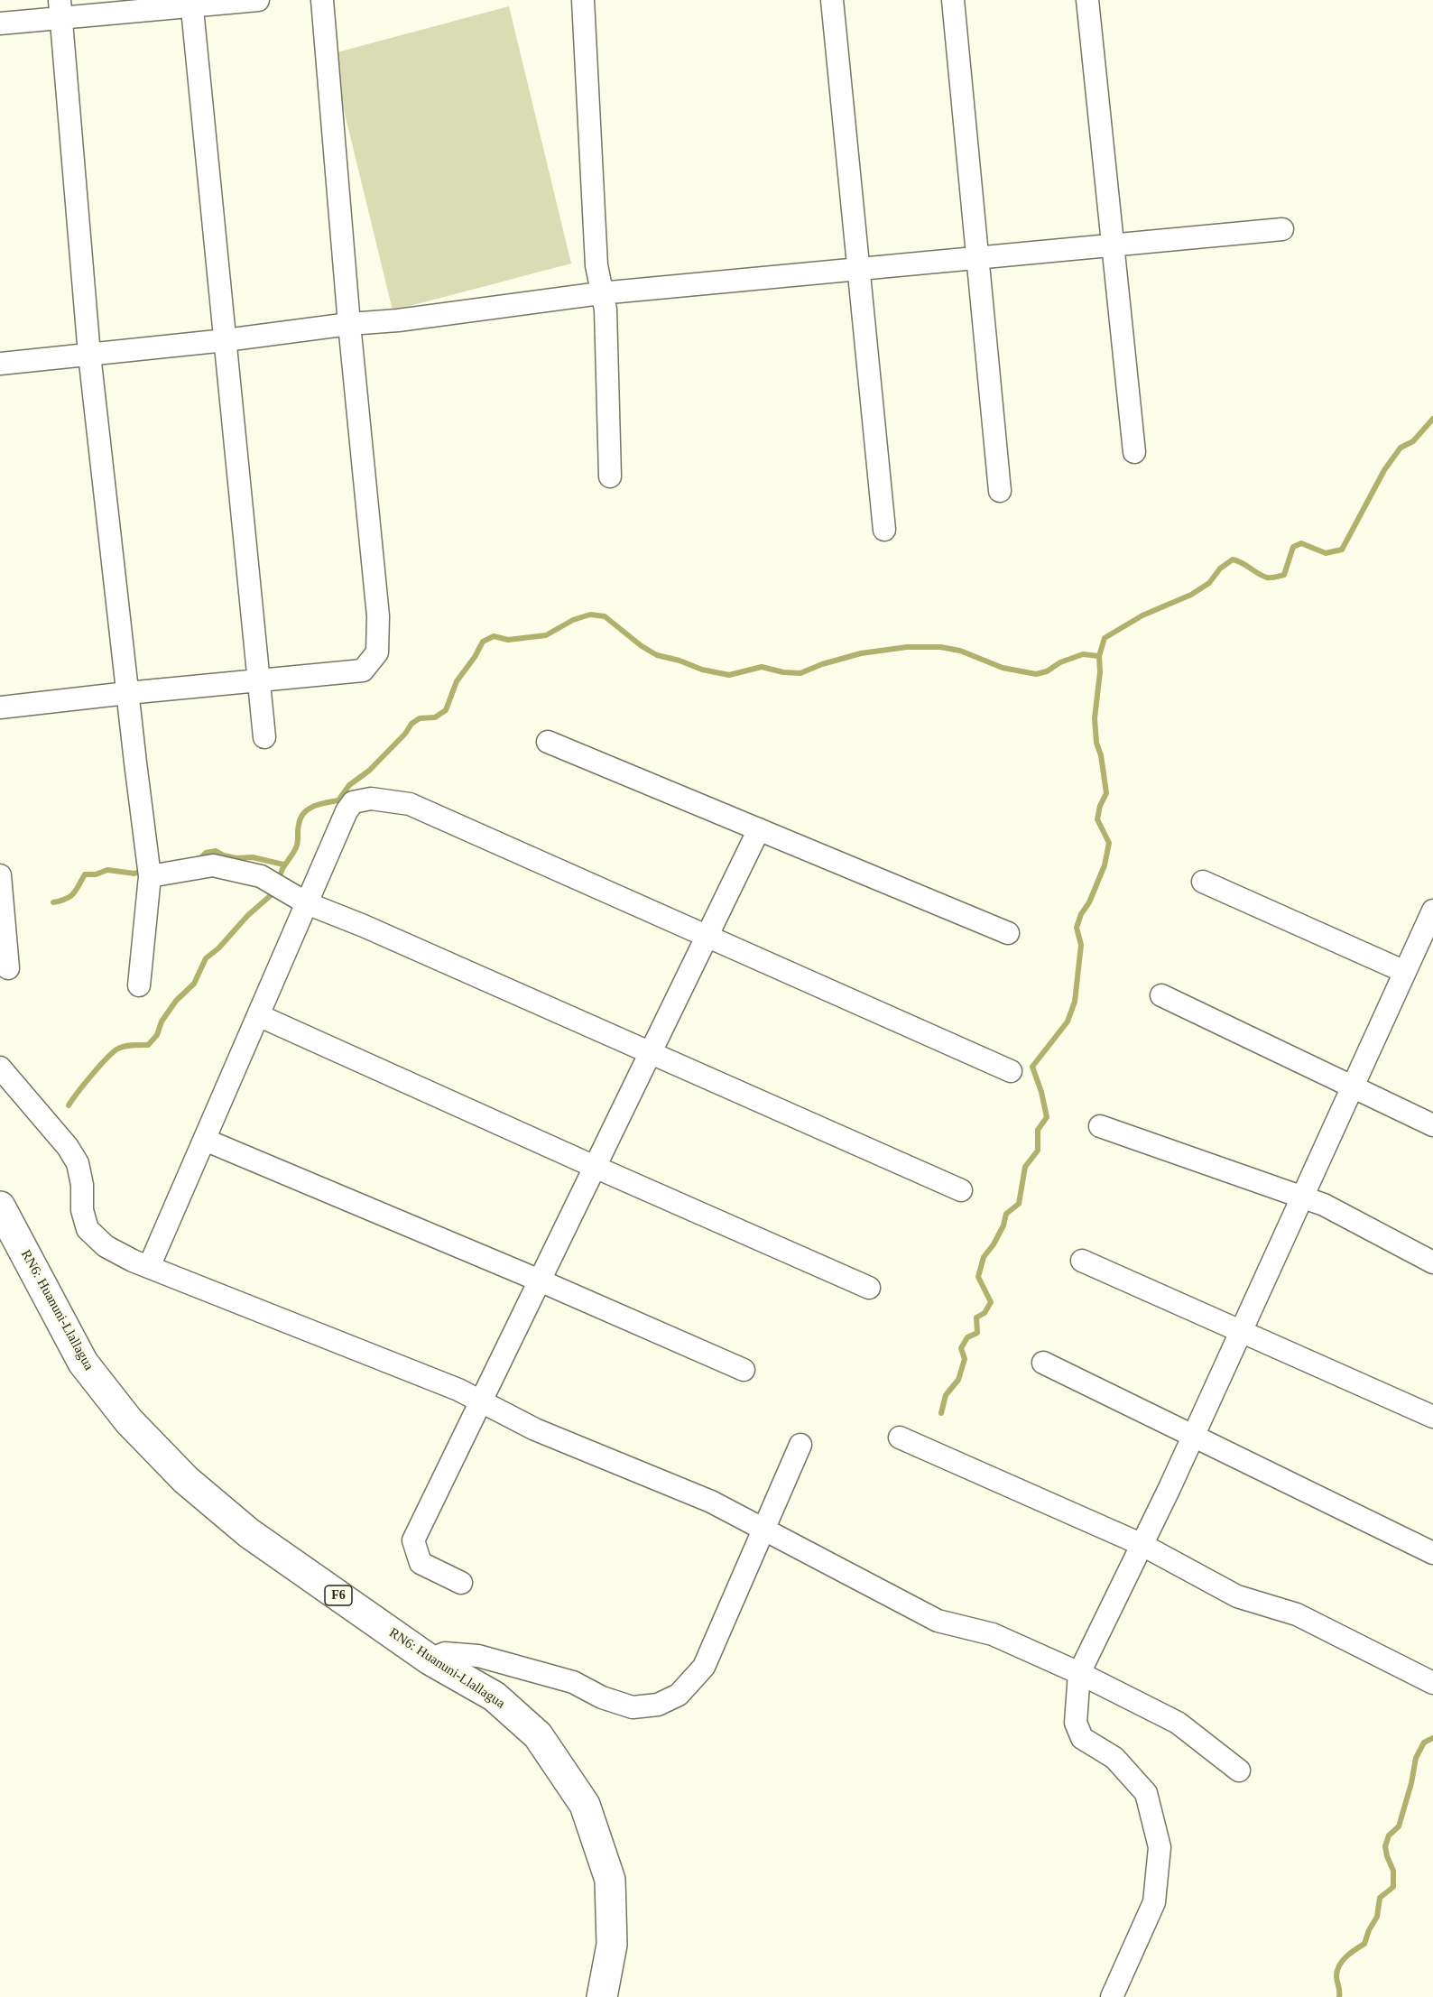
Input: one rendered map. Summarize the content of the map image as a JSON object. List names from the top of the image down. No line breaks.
{"streets":{"highway":["RN6: Huanuni-Llallagua","F6"]}}
